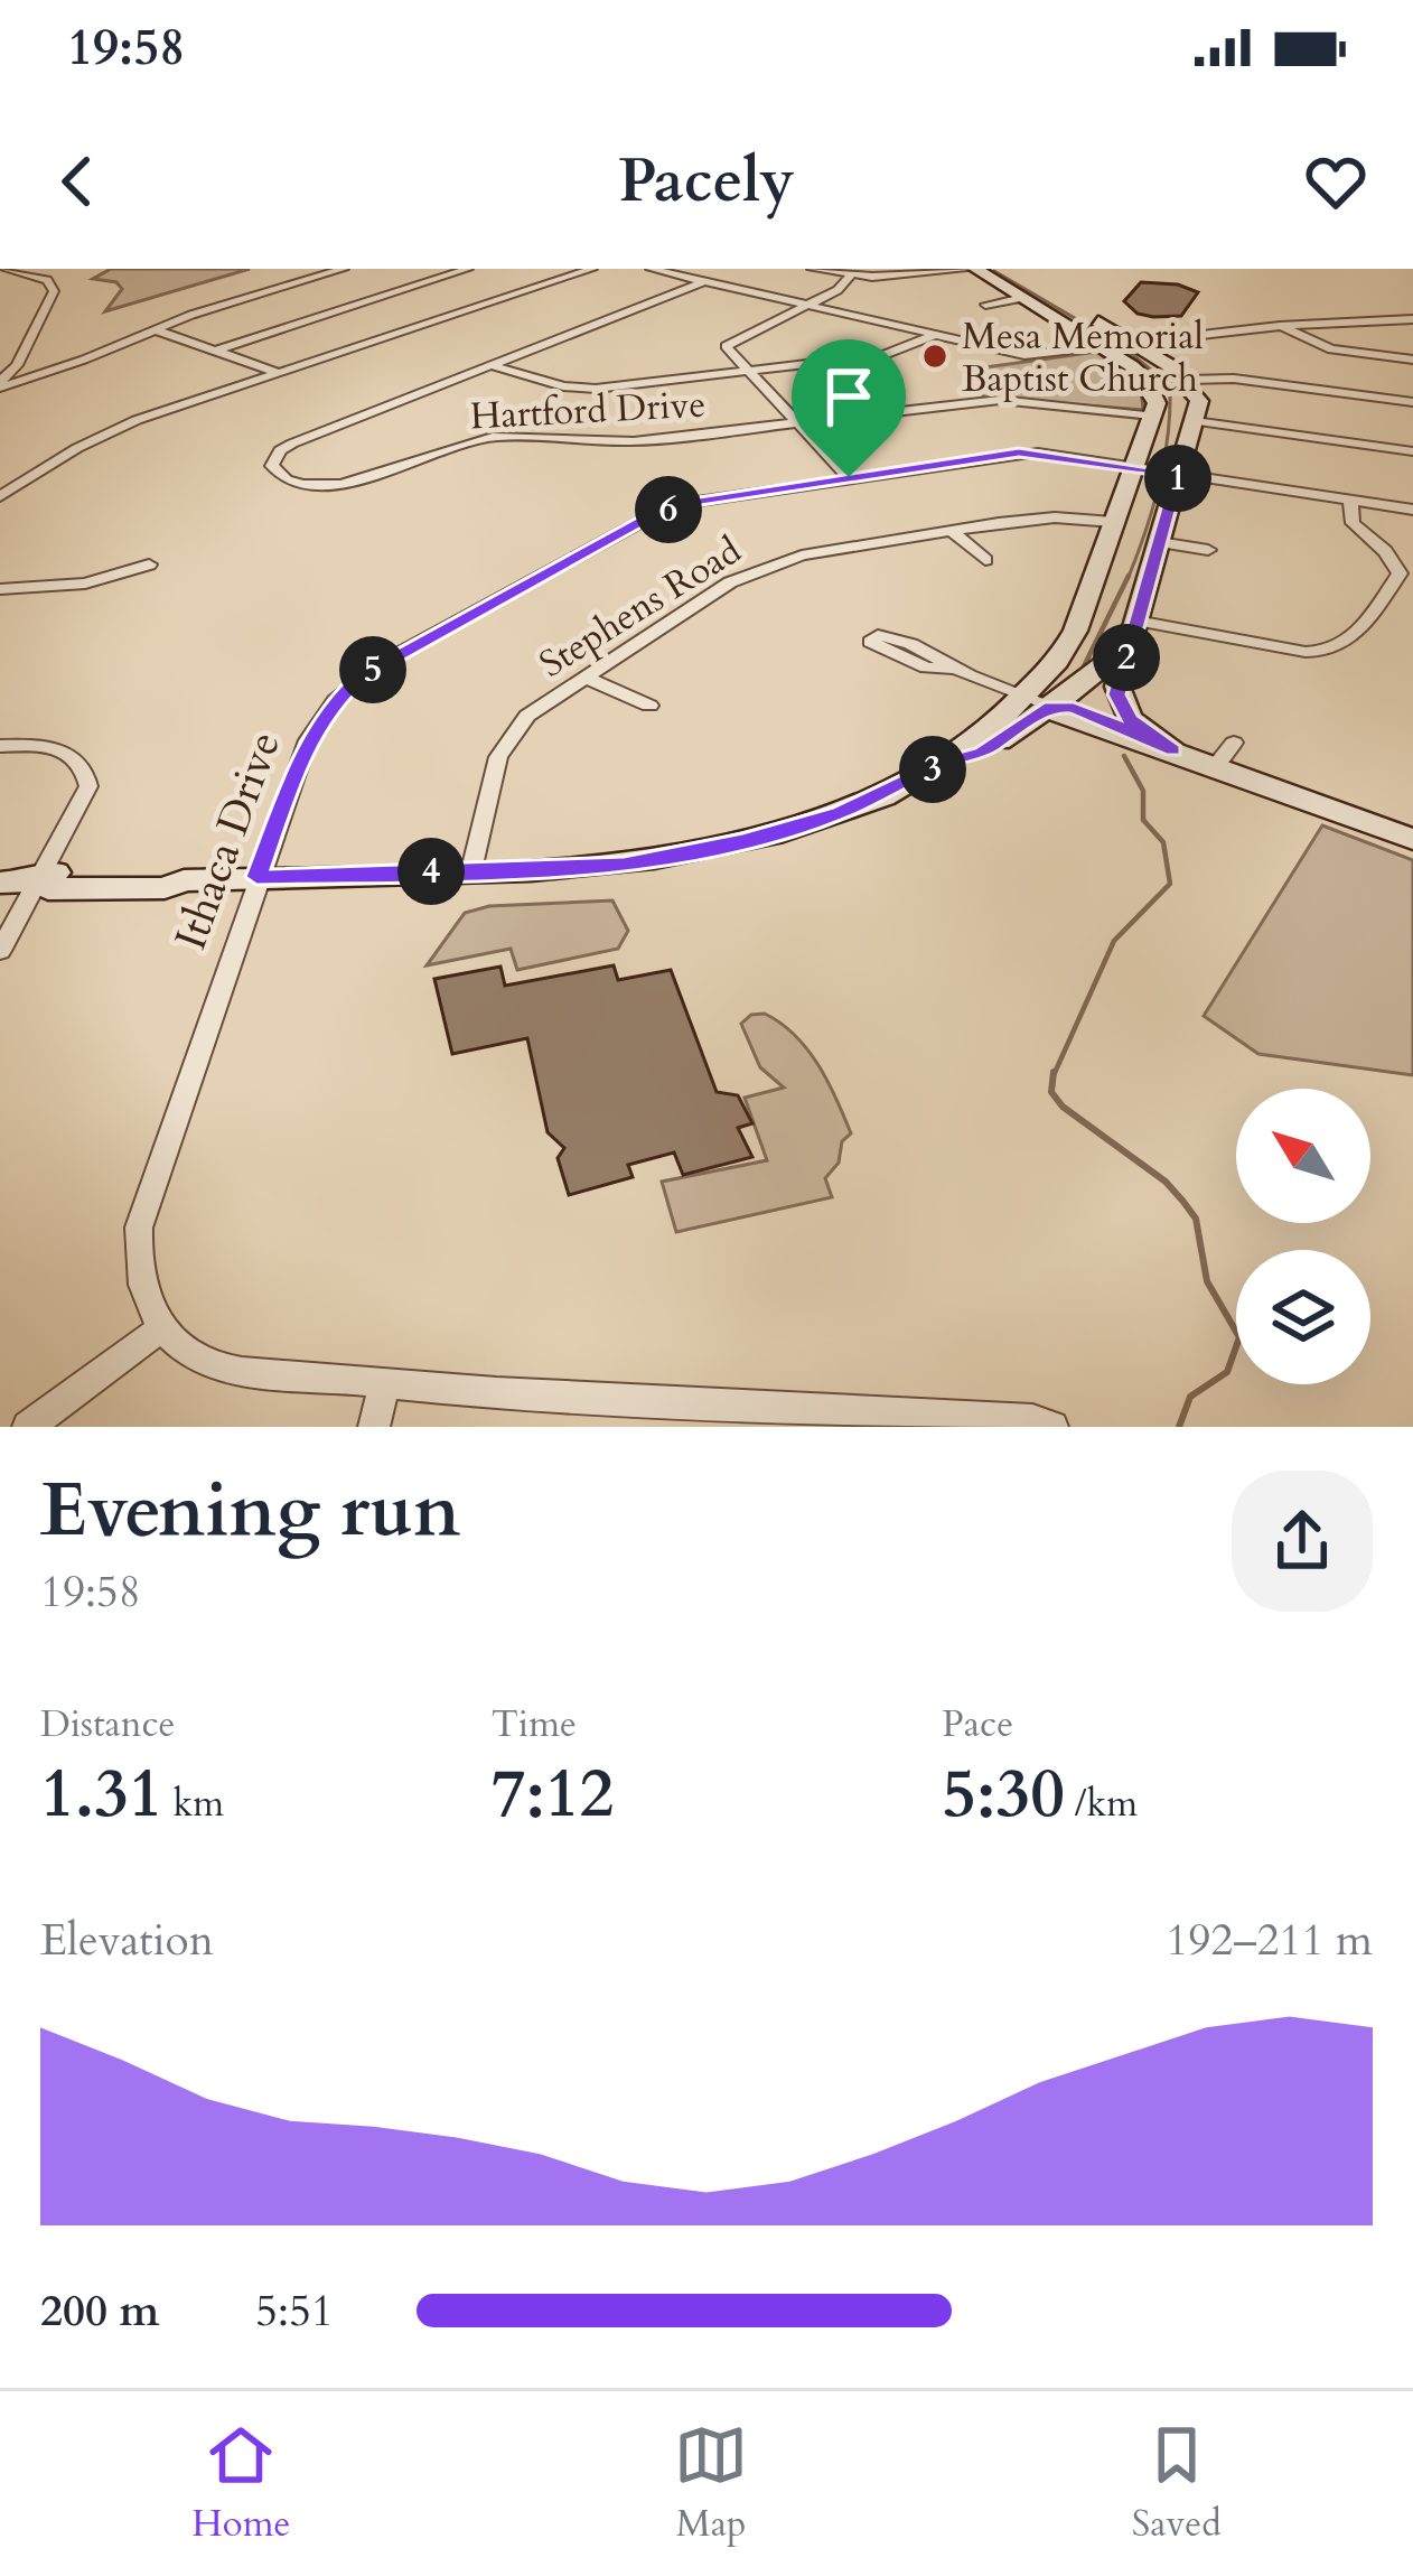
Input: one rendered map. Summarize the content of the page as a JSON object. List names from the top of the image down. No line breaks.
{"streets":{"street":["Hartford Drive","Stephens Road","Ithaca Drive"]},"places":["Mesa Memorial Baptist Church"],"north":"top left","page":{"status":"19:58","header":"Pacely","pins":["1","6","2","5","3","4"],"heading":["Evening run","19:58"],"stats":[["Distance","1.31 km"],["Time","7:12"],["Pace","5:30 /km"]],"chart":["Elevation","192–211 m"],"list":[{"name":"200 m","note":"5:51"}],"tabs":["Home","Map","Saved"]}}
